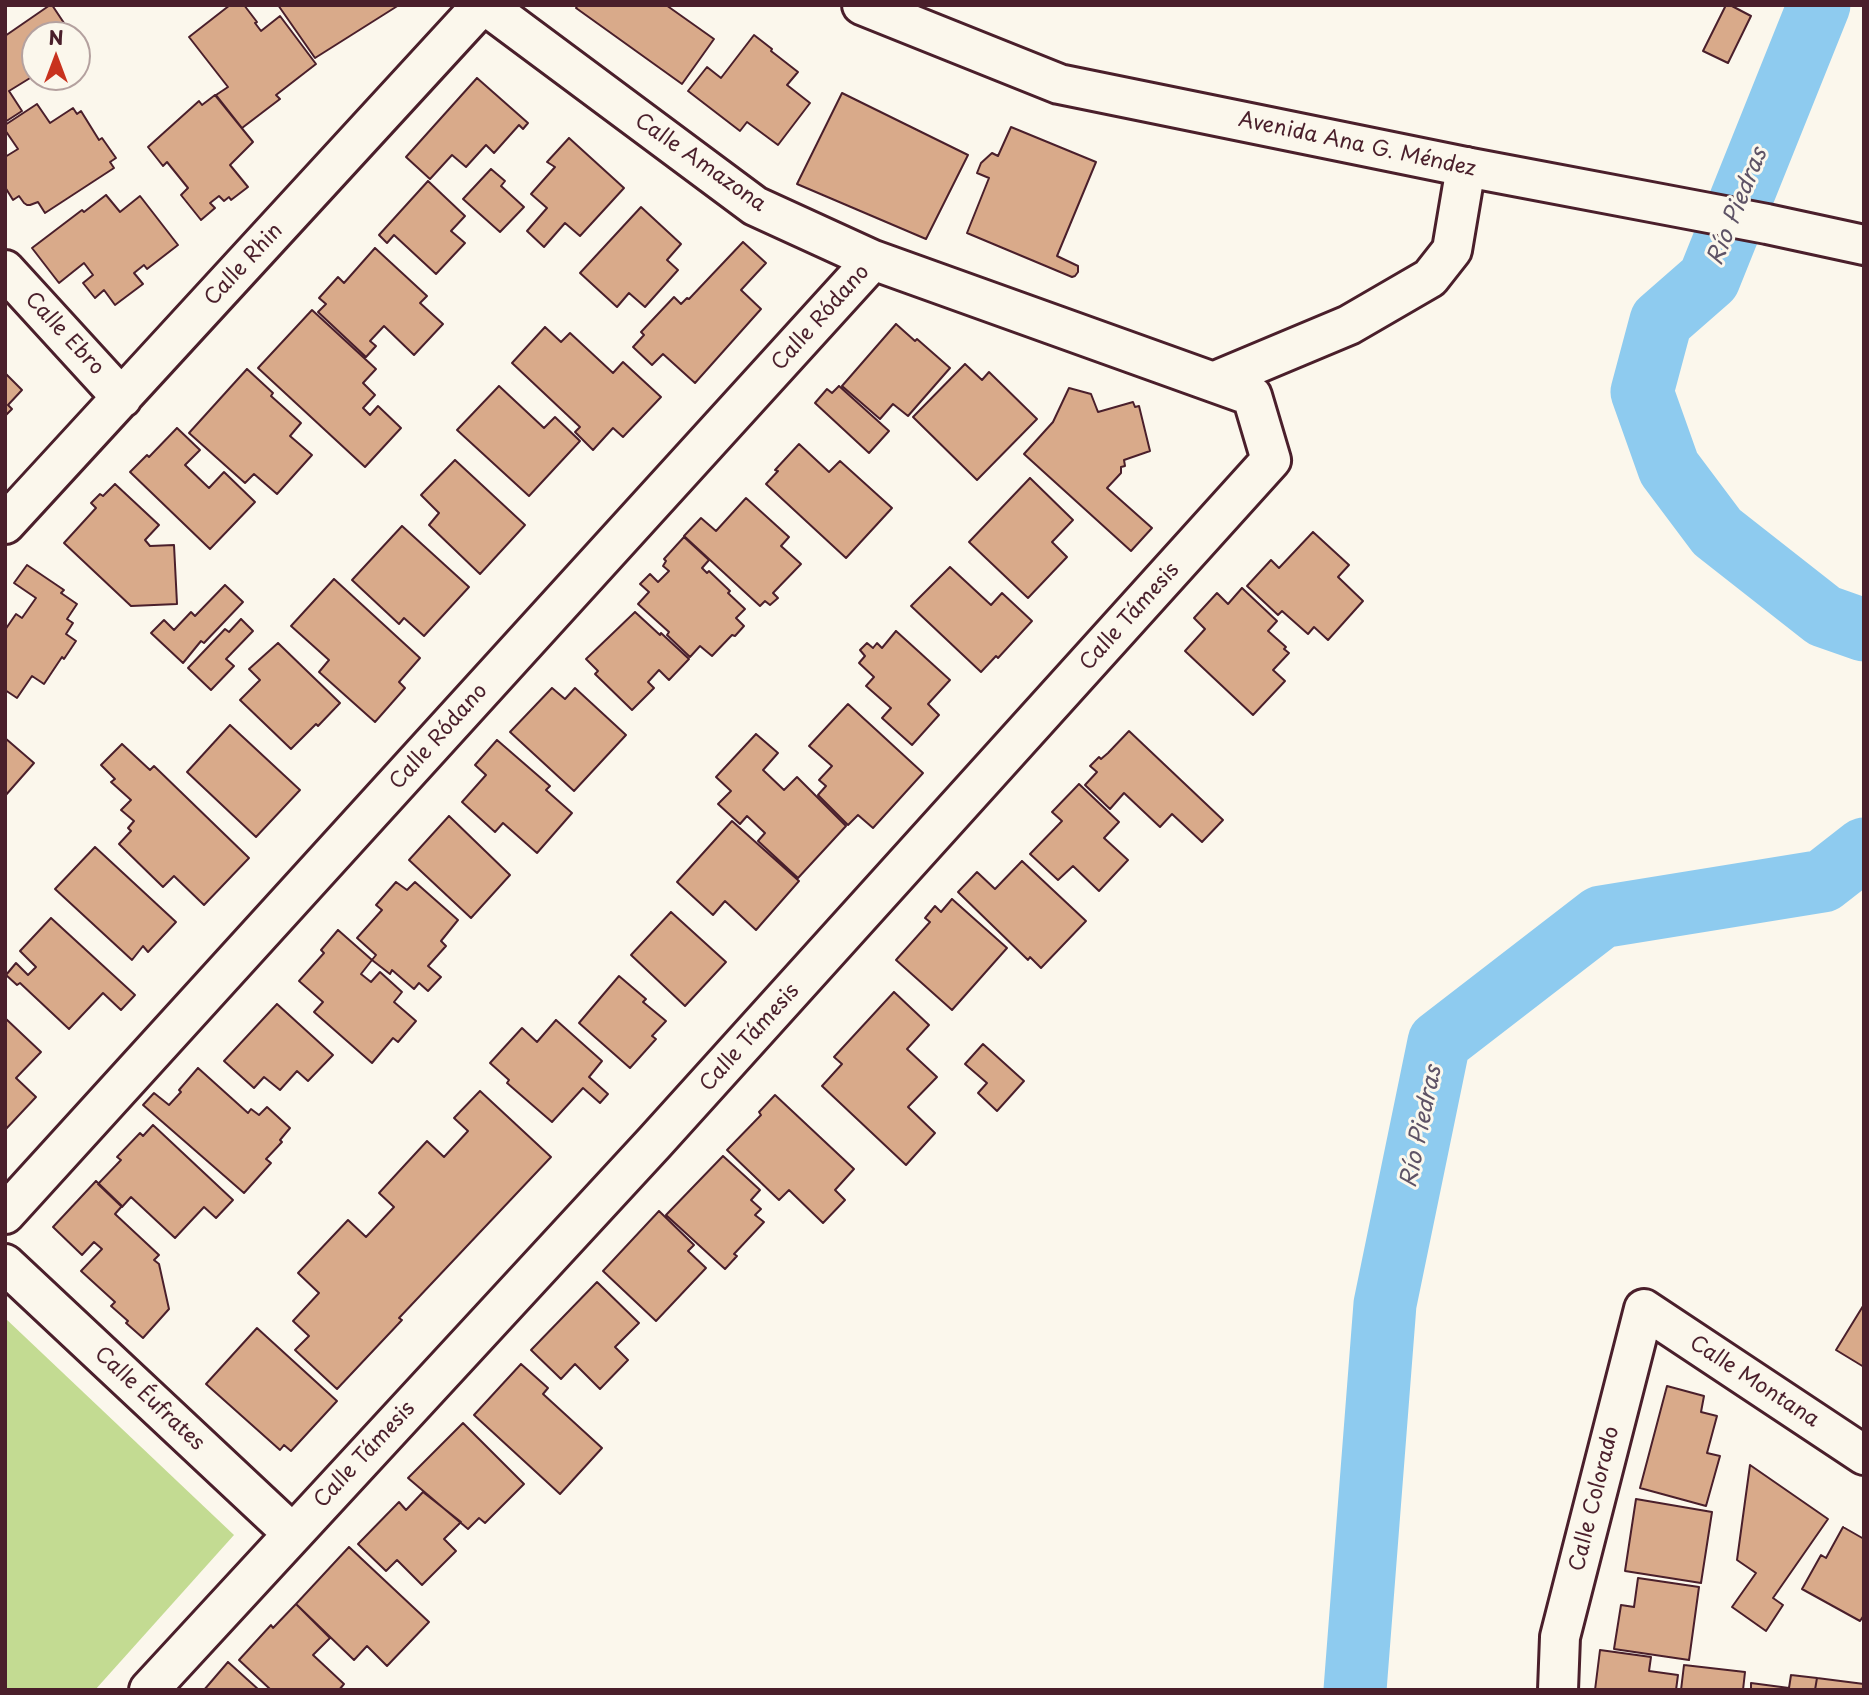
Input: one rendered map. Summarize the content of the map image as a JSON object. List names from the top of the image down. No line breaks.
{"streets":{"street":["Avenida Ana G. Méndez","Calle Amazona","Calle Rhin","Calle Ródano","Calle Ebro","Calle Támesis","Calle Montana","Calle Éufrates","Calle Colorado"]},"crossings":[["Calle Amazona","Calle Rhin"],["Calle Amazona","Calle Ródano"],["Calle Amazona","Calle Támesis"],["Calle Rhin","Calle Ebro"],["Calle Támesis","Calle Éufrates"],["Calle Montana","Calle Colorado"]],"water":["Río Piedras"],"north":"top"}
